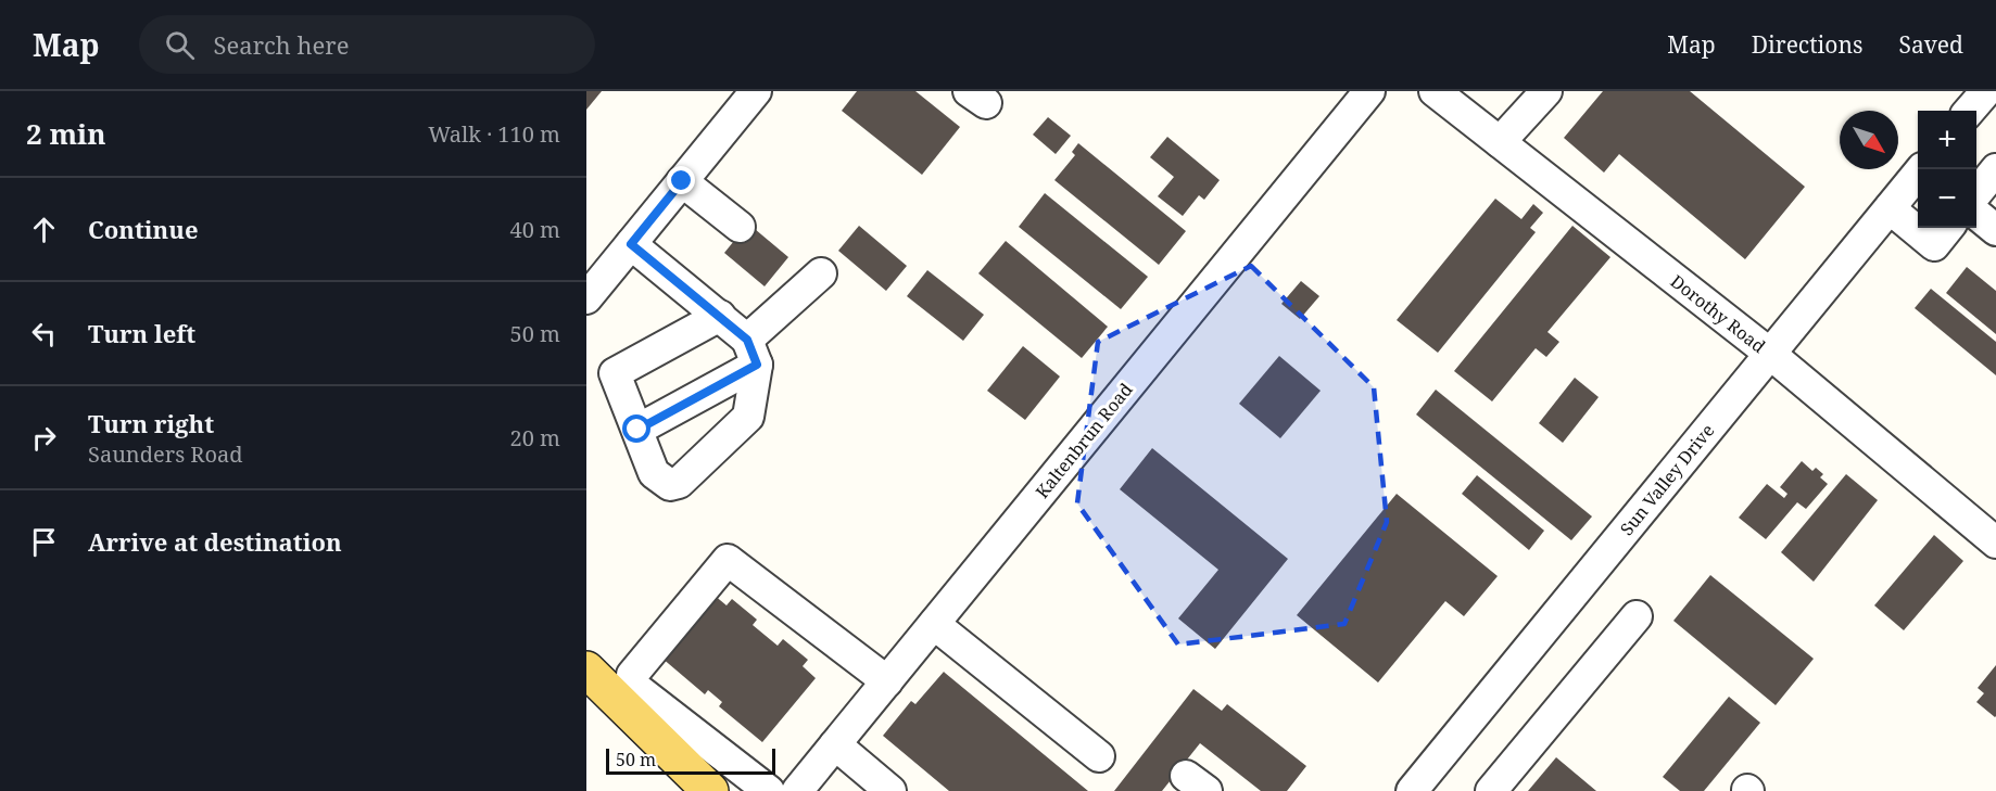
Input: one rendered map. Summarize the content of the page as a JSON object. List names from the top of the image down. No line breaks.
{"streets":{"street":["Dorothy Road","Kaltenbrun Road","Sun Valley Drive"]},"crossings":[["Dorothy Road","Sun Valley Drive"]],"scale_bar":"50 m","north":"bottom right","page":{"header":"Map","search":"Search here","nav":["Map","Directions","Saved"],"heading":["2 min","Walk · 110 m"],"map_buttons":["+","−"],"list":[["Continue","40 m"],["Turn left","50 m"],["Turn right","Saunders Road","20 m"],"Arrive at destination"],"scale":"50 m"}}
